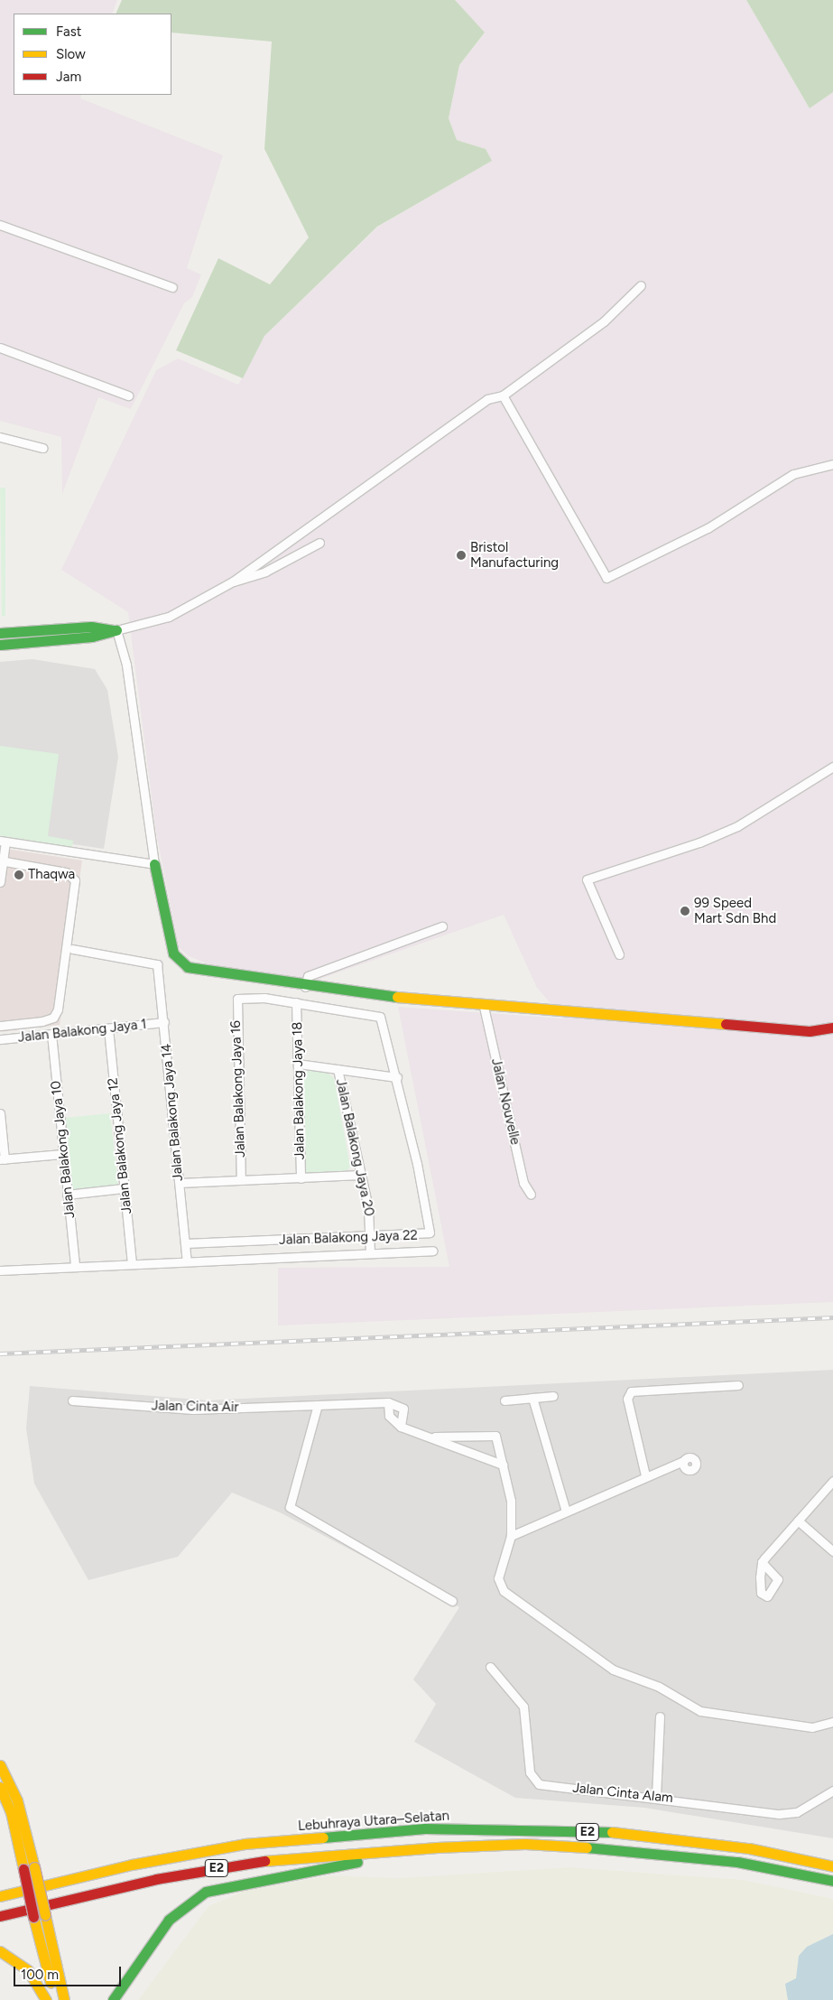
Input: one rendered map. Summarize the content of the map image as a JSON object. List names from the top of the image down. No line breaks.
{"streets":{"main road":["Lebuhraya Utara–Selatan","E2"],"street":["Jalan Balakong Jaya 1","Jalan Balakong Jaya 16","Jalan Balakong Jaya 18","Jalan Nouvelle","Jalan Balakong Jaya 14","Jalan Balakong Jaya 12","Jalan Balakong Jaya 20","Jalan Balakong Jaya 10","Jalan Balakong Jaya 22","Jalan Cinta Air","Jalan Cinta Alam"]},"crossings":[["Jalan Balakong Jaya 1","Jalan Balakong Jaya 14"],["Jalan Balakong Jaya 1","Jalan Balakong Jaya 12"],["Jalan Balakong Jaya 1","Jalan Balakong Jaya 10"],["Jalan Balakong Jaya 16","Jalan Balakong Jaya 18"],["Jalan Balakong Jaya 16","Jalan Balakong Jaya 22"],["Jalan Balakong Jaya 18","Jalan Balakong Jaya 22"],["Jalan Balakong Jaya 14","Jalan Balakong Jaya 22"],["Jalan Balakong Jaya 20","Jalan Balakong Jaya 22"]],"places":["Bristol Manufacturing","Thaqwa","99 Speed Mart Sdn Bhd"],"legend":["Fast","Slow","Jam"],"scale_bar":"100 m"}
